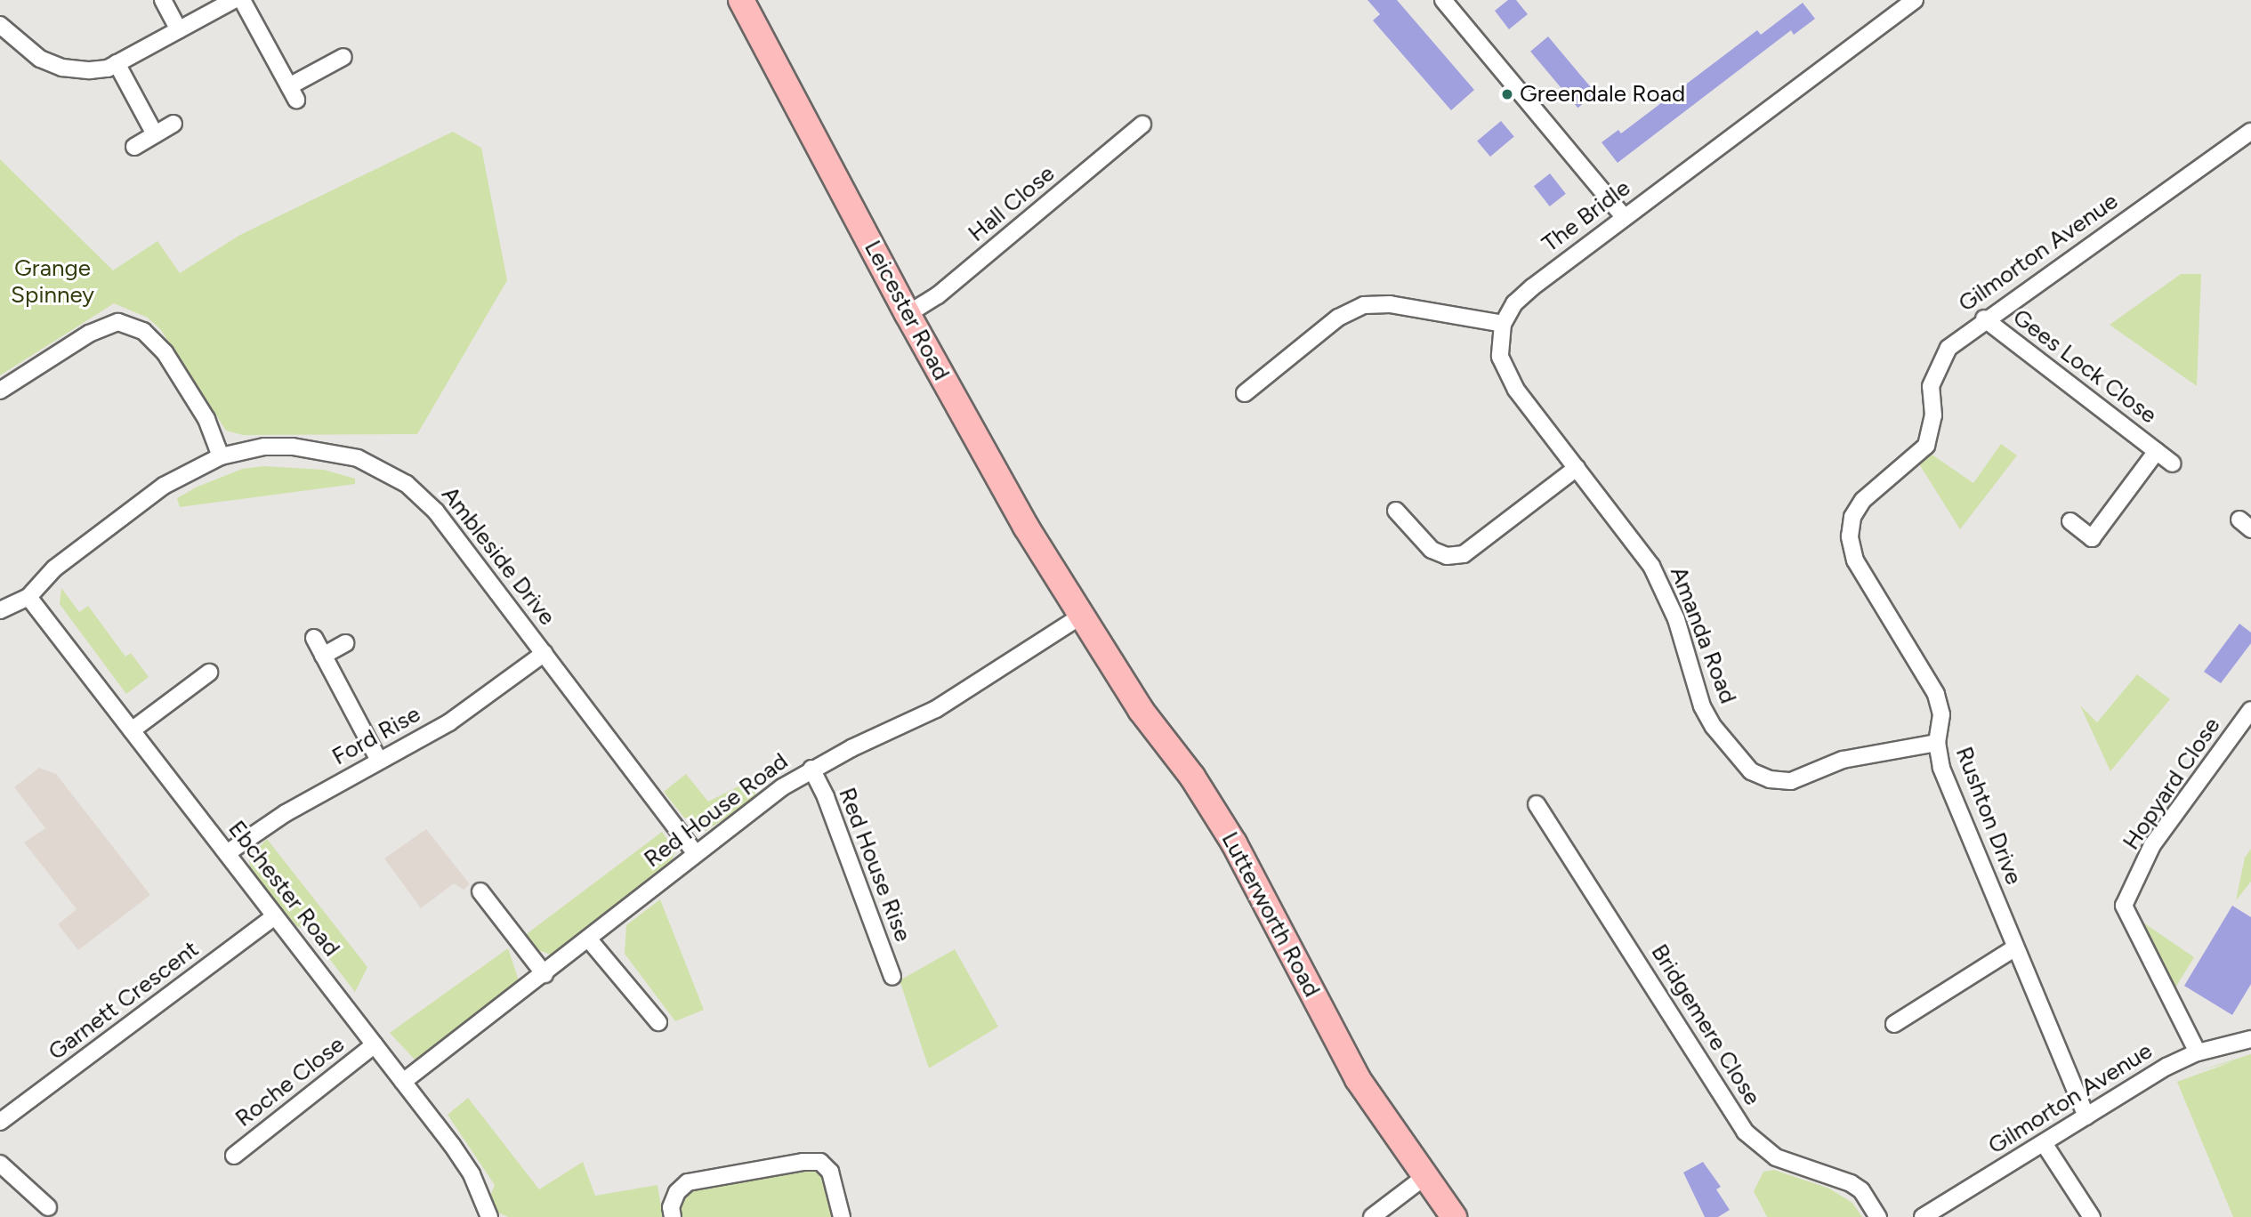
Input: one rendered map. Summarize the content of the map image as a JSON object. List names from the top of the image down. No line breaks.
{"streets":{"main road":["Leicester Road","Lutterworth Road"],"street":["Hall Close","The Bridle","Gilmorton Avenue","Gees Lock Close","Ambleside Drive","Amanda Road","Ford Rise","Hopyard Close","Red House Road","Rushton Drive","Red House Rise","Ebchester Road","Garnett Crescent","Bridgemere Close","Roche Close"]},"crossings":[["Hall Close","Leicester Road"],["The Bridle","Amanda Road"],["Gilmorton Avenue","Gees Lock Close"],["Gilmorton Avenue","Hopyard Close"],["Gilmorton Avenue","Rushton Drive"],["Leicester Road","Red House Road"],["Leicester Road","Lutterworth Road"],["Ambleside Drive","Ford Rise"],["Ambleside Drive","Red House Road"],["Ambleside Drive","Ebchester Road"],["Amanda Road","Rushton Drive"],["Ford Rise","Ebchester Road"],["Red House Road","Red House Rise"],["Red House Road","Ebchester Road"],["Red House Road","Lutterworth Road"],["Ebchester Road","Garnett Crescent"],["Ebchester Road","Roche Close"]],"parks":["Grange Spinney"],"places":["Greendale Road"]}
